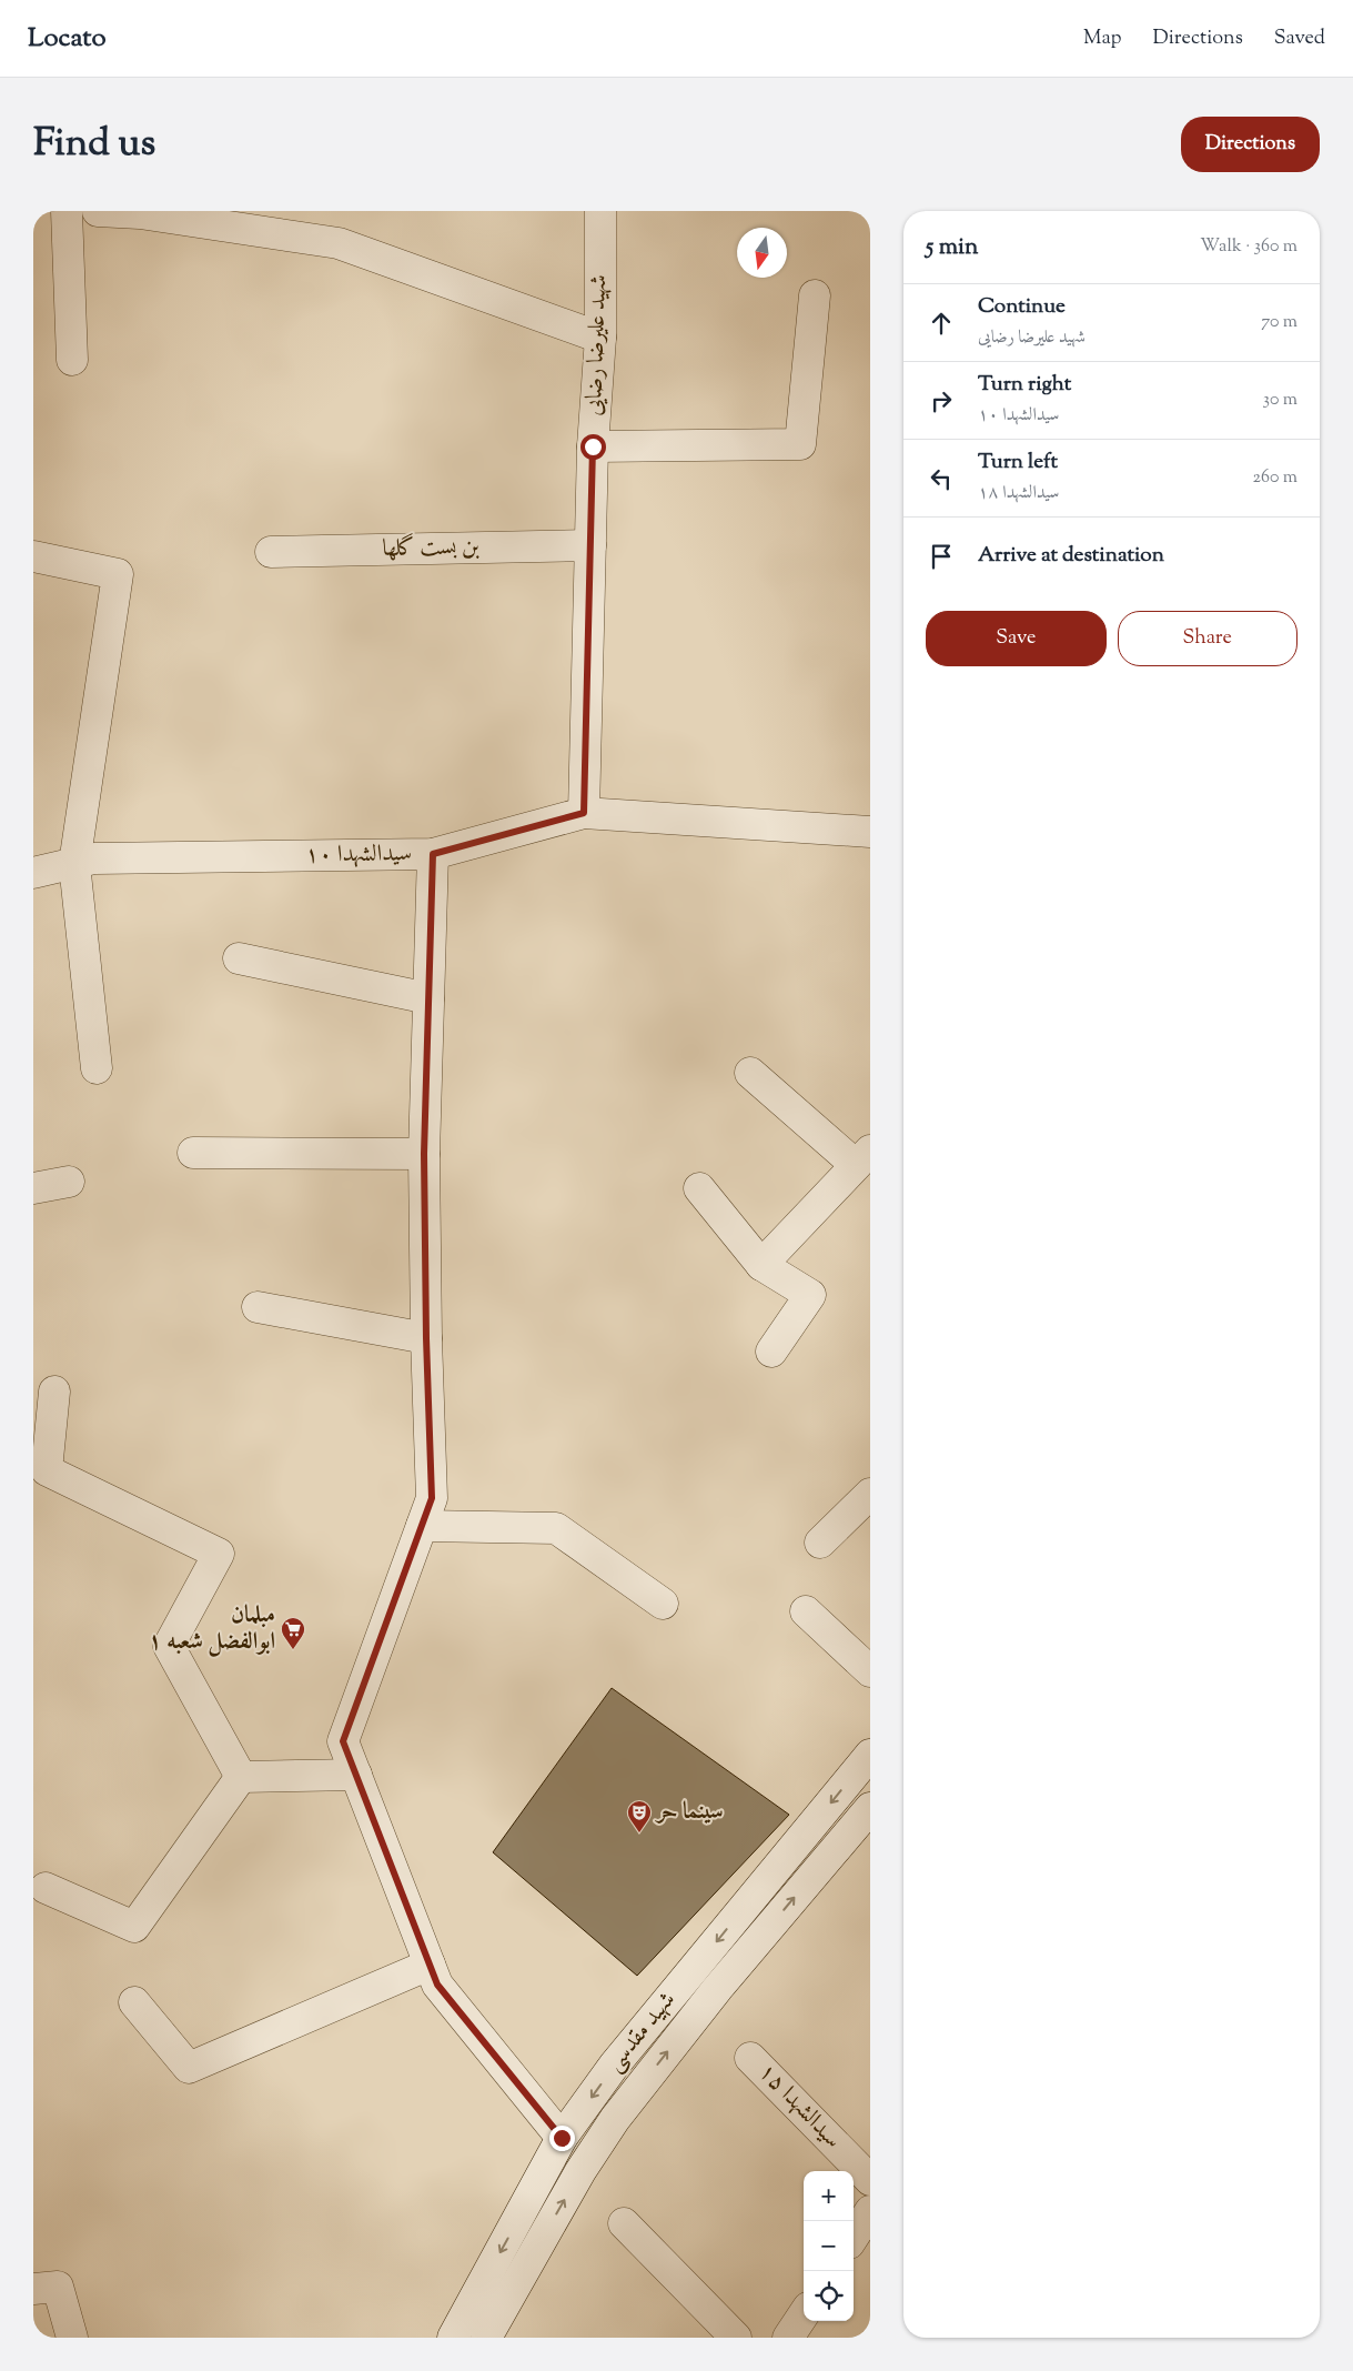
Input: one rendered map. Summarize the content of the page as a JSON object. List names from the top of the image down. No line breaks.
{"streets":{"street":["شهید علیرضا رضایی","بن بست گلها","سیدالشهدا ۱۰","شهید مقدسی","سیدالشهدا ۱۵"]},"crossings":[["شهید علیرضا رضایی","بن بست گلها"],["شهید علیرضا رضایی","سیدالشهدا ۱۰"]],"places":{"supermarket":["مبلمان ابوالفضل شعبه ۱"],"theatre":["سینما حر"]},"north":"bottom","page":{"header":"Locato","nav":["Map","Directions","Saved"],"title":"Find us","buttons":["Directions",["Save","Share"]],"heading":["5 min","Walk · 360 m"],"list":[["Continue","شهید علیرضا رضایی","70 m"],["Turn right","سیدالشهدا ۱۰","30 m"],["Turn left","سیدالشهدا ۱۸","260 m"],"Arrive at destination"],"map_buttons":["+","−"]}}
